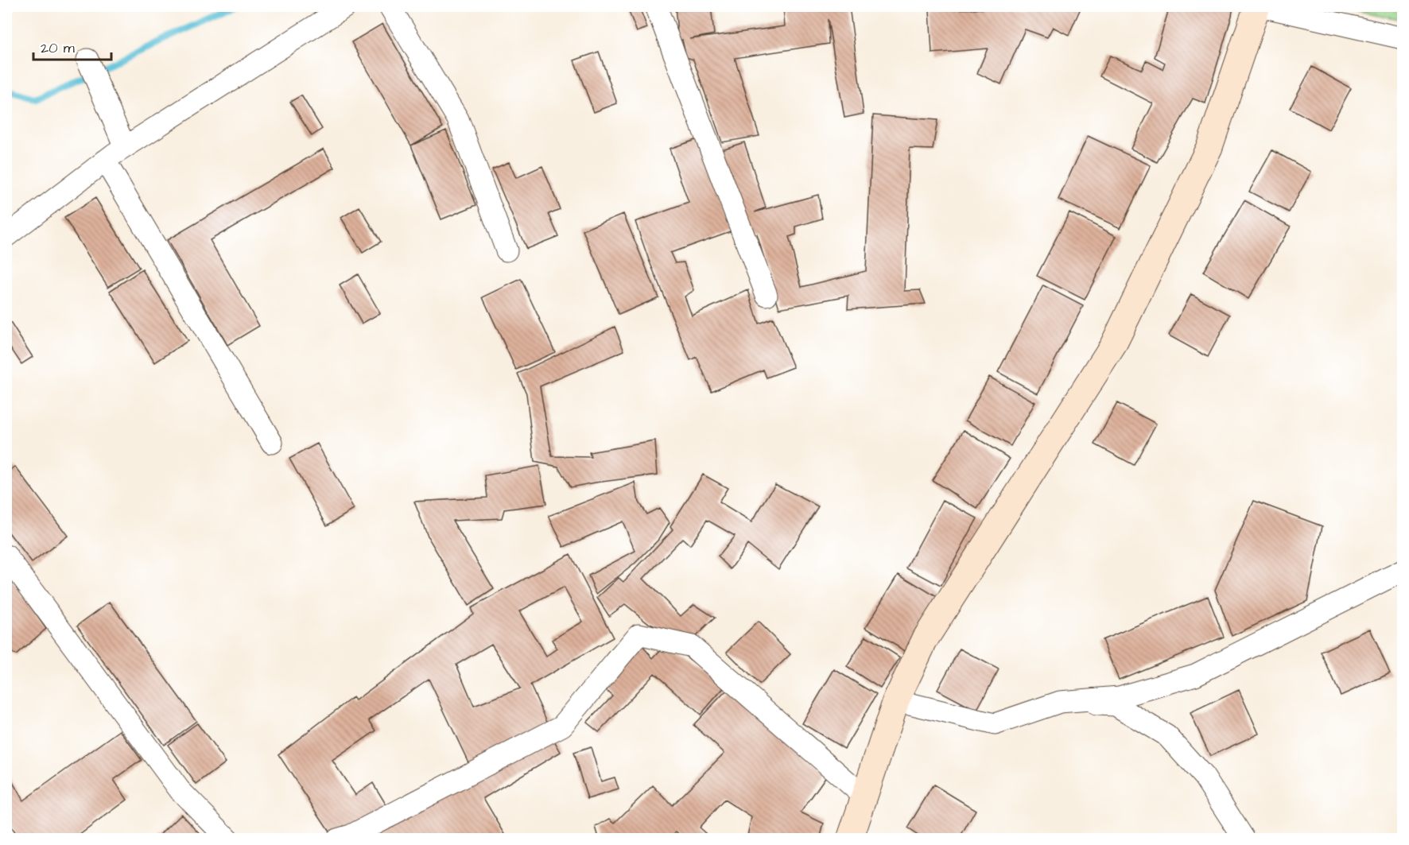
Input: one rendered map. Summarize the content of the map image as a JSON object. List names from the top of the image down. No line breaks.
{"scale_bar":"20 m"}
